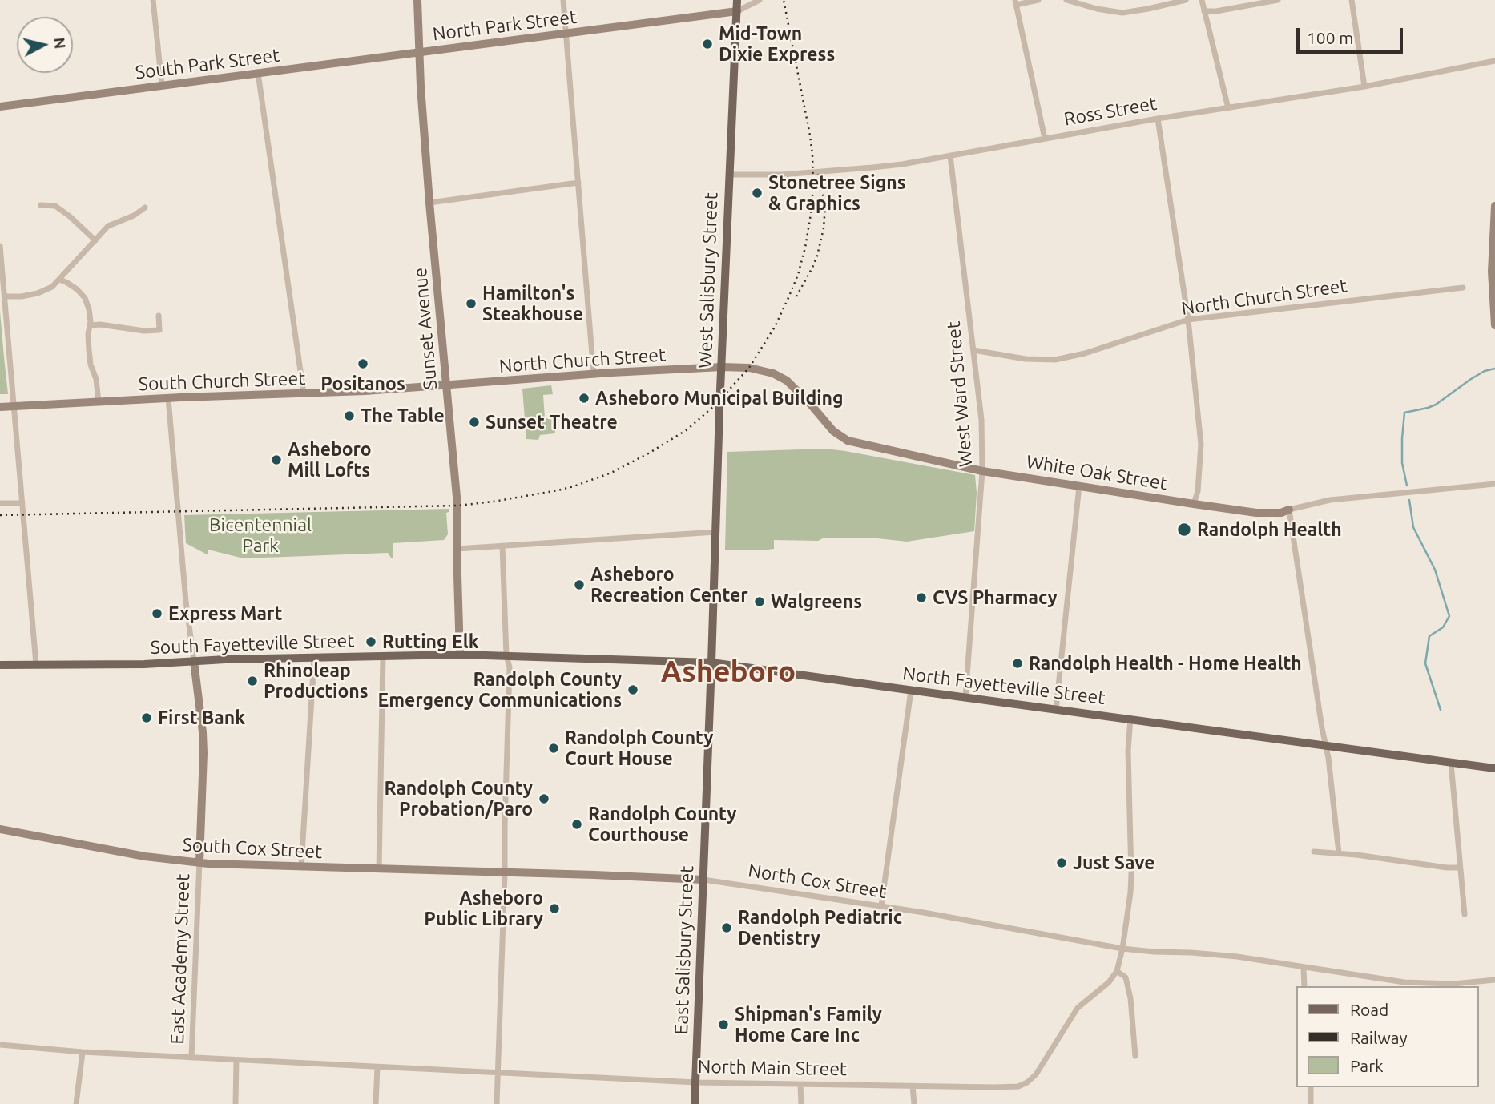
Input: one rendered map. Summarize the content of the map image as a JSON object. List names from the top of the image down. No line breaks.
{"streets":{"main road":["North Park Street","South Park Street","West Salisbury Street","North Church Street","Sunset Avenue","South Church Street","White Oak Street","South Fayetteville Street","North Fayetteville Street","South Cox Street","North Cox Street","East Salisbury Street","East Academy Street"],"street":["Ross Street","West Ward Street","North Main Street"]},"crossings":[["North Park Street","South Park Street"],["North Park Street","West Salisbury Street"],["North Park Street","Sunset Avenue"],["South Park Street","Sunset Avenue"],["Ross Street","West Salisbury Street"],["Ross Street","West Ward Street"],["West Salisbury Street","North Church Street"],["West Salisbury Street","White Oak Street"],["West Salisbury Street","North Fayetteville Street"],["West Salisbury Street","East Salisbury Street"],["North Church Street","Sunset Avenue"],["North Church Street","South Church Street"],["North Church Street","West Ward Street"],["North Church Street","White Oak Street"],["Sunset Avenue","South Church Street"],["Sunset Avenue","South Fayetteville Street"],["West Ward Street","White Oak Street"],["West Ward Street","North Fayetteville Street"],["South Fayetteville Street","North Fayetteville Street"],["South Fayetteville Street","East Academy Street"],["North Fayetteville Street","East Salisbury Street"],["South Cox Street","North Cox Street"],["South Cox Street","East Academy Street"],["North Cox Street","East Salisbury Street"],["East Salisbury Street","North Main Street"],["East Academy Street","North Main Street"]],"districts":["Asheboro"],"parks":["Bicentennial Park"],"places":["Mid-Town Dixie Express","Stonetree Signs & Graphics","Hamilton's Steakhouse","Positanos","Asheboro Municipal Building","The Table","Sunset Theatre","Asheboro Mill Lofts","Randolph Health","Asheboro Recreation Center","CVS Pharmacy","Walgreens","Express Mart","Rutting Elk","Randolph Health - Home Health","Rhinoleap Productions","Randolph County Emergency Communications","First Bank","Randolph County Court House","Randolph County Probation/Paro","Randolph County Courthouse","Just Save","Asheboro Public Library","Randolph Pediatric Dentistry","Shipman's Family Home Care Inc"],"legend":["Road","Railway","Park"],"scale_bar":"100 m","north":"right"}
